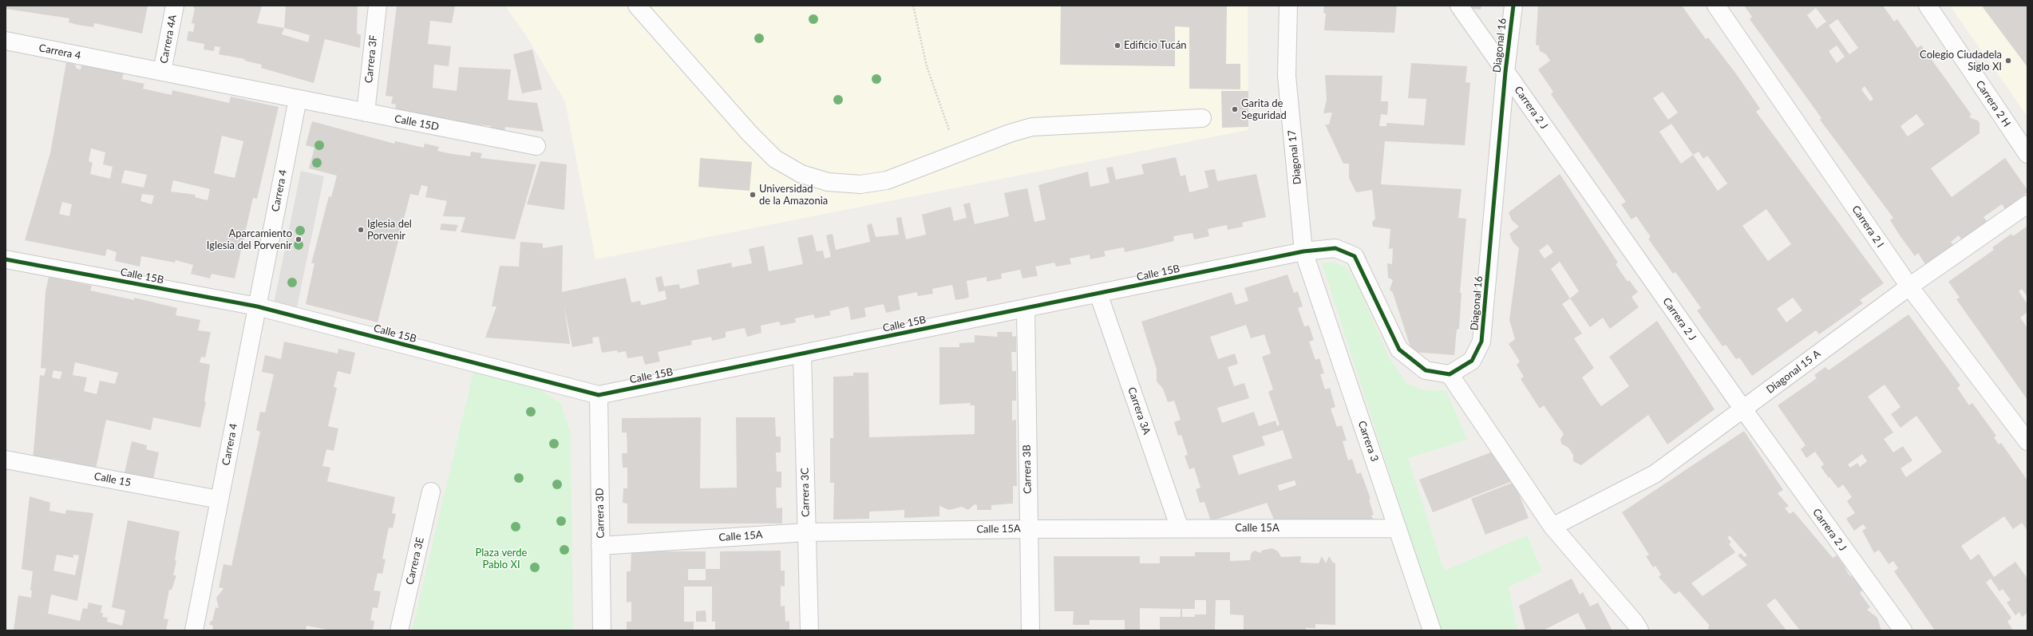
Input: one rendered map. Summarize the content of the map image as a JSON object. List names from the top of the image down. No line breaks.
{"streets":{"street":["Carrera 4A","Diagonal 16","Carrera 4","Carrera 3F","Carrera 2 H","Carrera 2 J","Calle 15D","Diagonal 17","Carrera 2 I","Calle 15B","Diagonal 15 A","Carrera 3A","Carrera 3","Carrera 3B","Calle 15","Carrera 3C","Carrera 3D","Calle 15A","Carrera 3E"]},"crossings":[["Carrera 4A","Carrera 4"],["Diagonal 16","Carrera 2 J"],["Carrera 4","Calle 15D"],["Carrera 4","Calle 15B"],["Carrera 4","Calle 15"],["Carrera 3F","Calle 15D"],["Carrera 2 J","Diagonal 15 A"],["Diagonal 17","Calle 15B"],["Diagonal 17","Carrera 3"],["Carrera 2 I","Diagonal 15 A"],["Calle 15B","Carrera 3A"],["Calle 15B","Carrera 3"],["Calle 15B","Carrera 3B"],["Calle 15B","Carrera 3C"],["Calle 15B","Carrera 3D"],["Carrera 3A","Calle 15A"],["Carrera 3","Calle 15A"],["Carrera 3B","Calle 15A"],["Carrera 3C","Calle 15A"],["Carrera 3D","Calle 15A"]],"parks":["Plaza verde Pablo XI"],"places":["Edificio Tucán","Colegio Ciudadela Siglo XI","Garita de Seguridad","Universidad de la Amazonia","Iglesia del Porvenir","Aparcamiento Iglesia del Porvenir"]}
